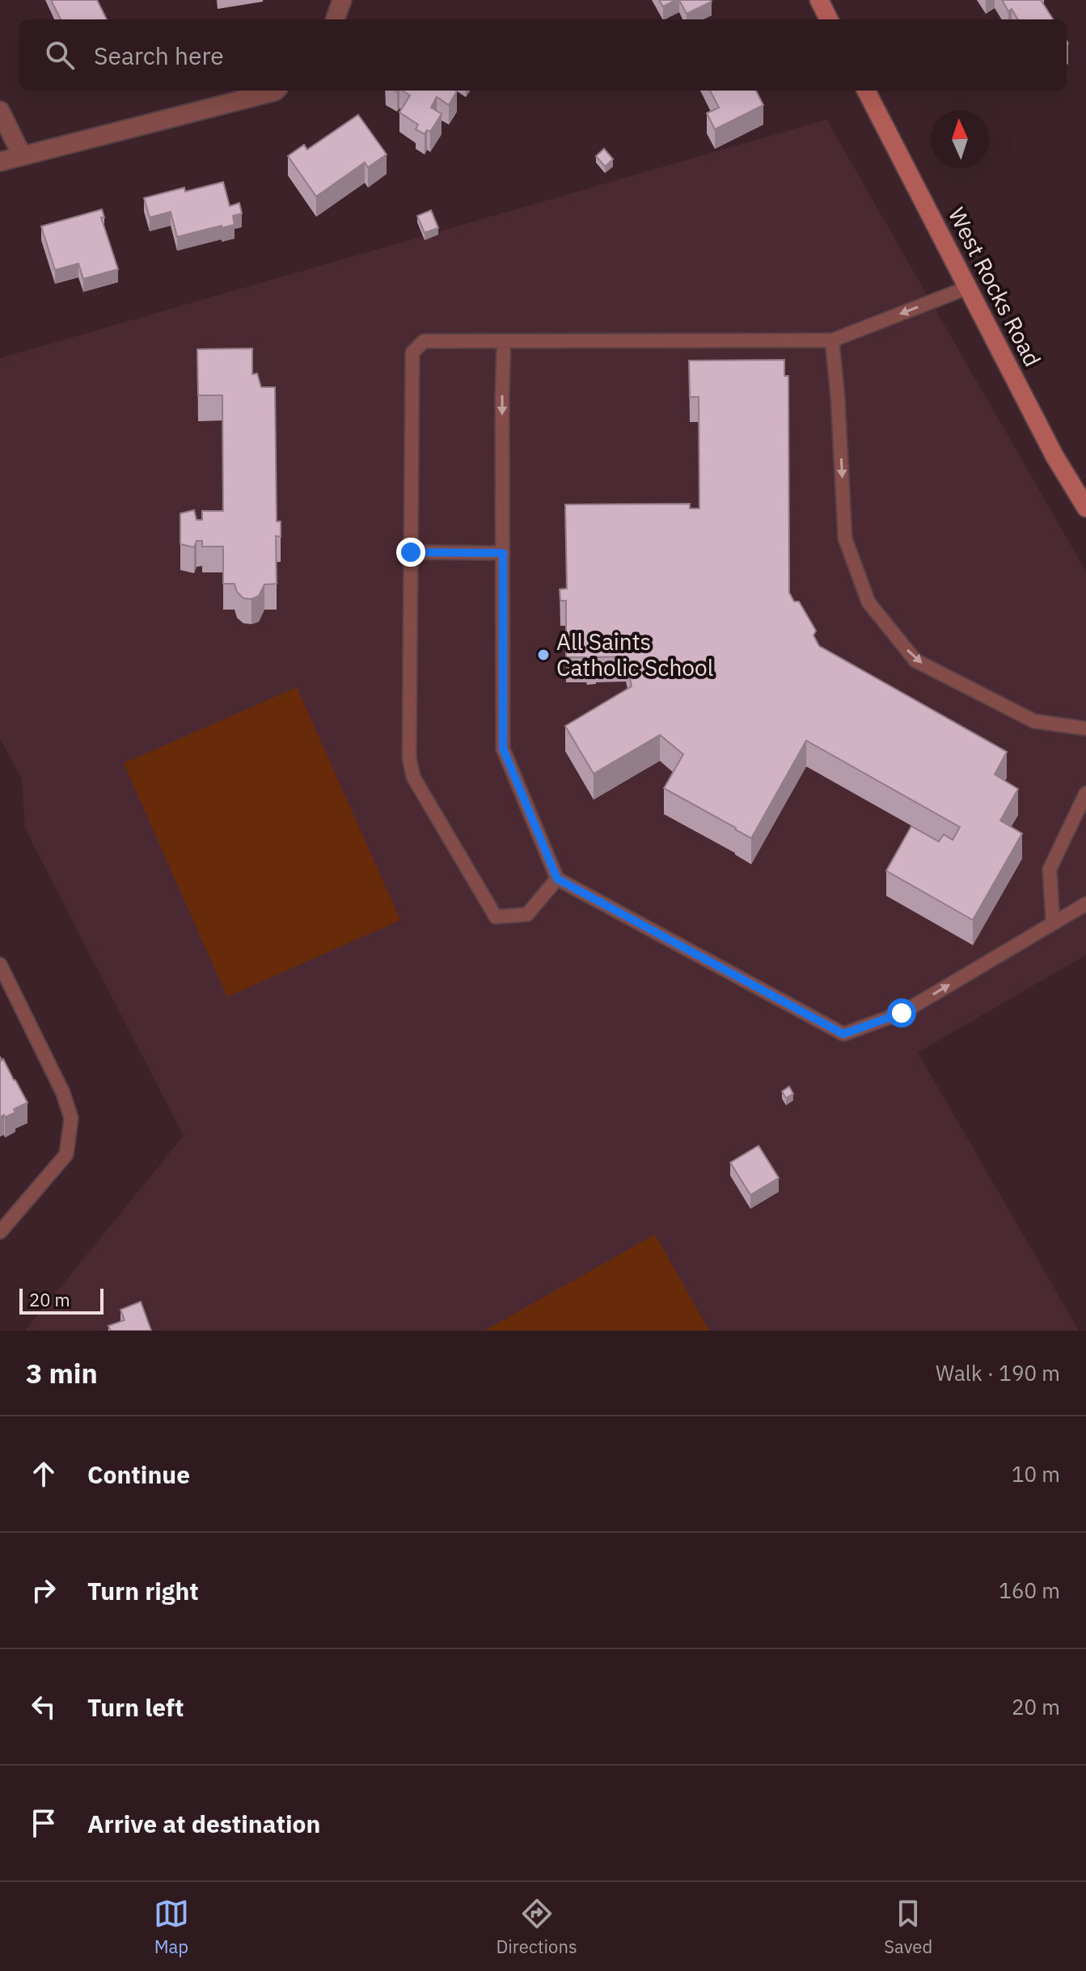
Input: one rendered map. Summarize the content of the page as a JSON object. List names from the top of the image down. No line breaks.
{"streets":{"main road":["West Rocks Road"]},"places":["All Saints Catholic School"],"scale_bar":"20 m","north":"top","page":{"search":"Search here","scale":"20 m","heading":["3 min","Walk · 190 m"],"list":[["Continue","10 m"],["Turn right","160 m"],["Turn left","20 m"],"Arrive at destination"],"nav":["Map","Directions","Saved"]}}
